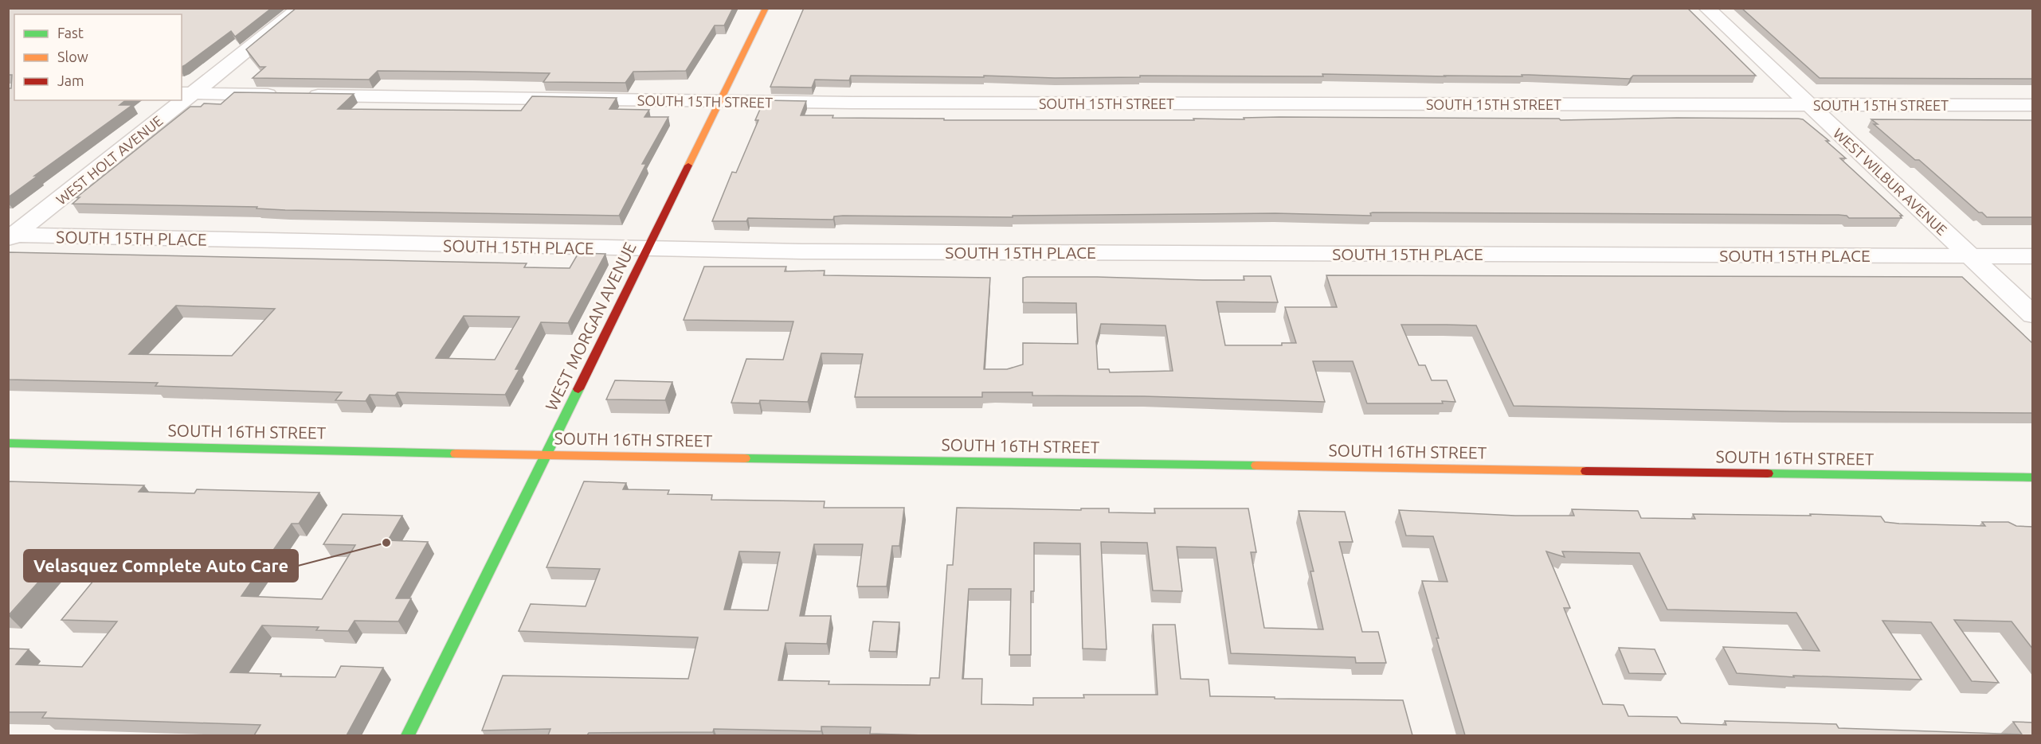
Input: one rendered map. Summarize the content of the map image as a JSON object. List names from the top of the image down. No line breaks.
{"streets":{"street":["SOUTH 15TH STREET","WEST HOLT AVENUE","WEST WILBUR AVENUE","SOUTH 15TH PLACE","WEST MORGAN AVENUE","SOUTH 16TH STREET"]},"crossings":[["SOUTH 15TH STREET","WEST HOLT AVENUE"],["SOUTH 15TH STREET","WEST WILBUR AVENUE"],["SOUTH 15TH STREET","WEST MORGAN AVENUE"],["WEST HOLT AVENUE","SOUTH 15TH PLACE"],["WEST WILBUR AVENUE","SOUTH 15TH PLACE"],["SOUTH 15TH PLACE","WEST MORGAN AVENUE"],["WEST MORGAN AVENUE","SOUTH 16TH STREET"]],"places":["Velasquez Complete Auto Care"],"legend":["Fast","Slow","Jam"]}
